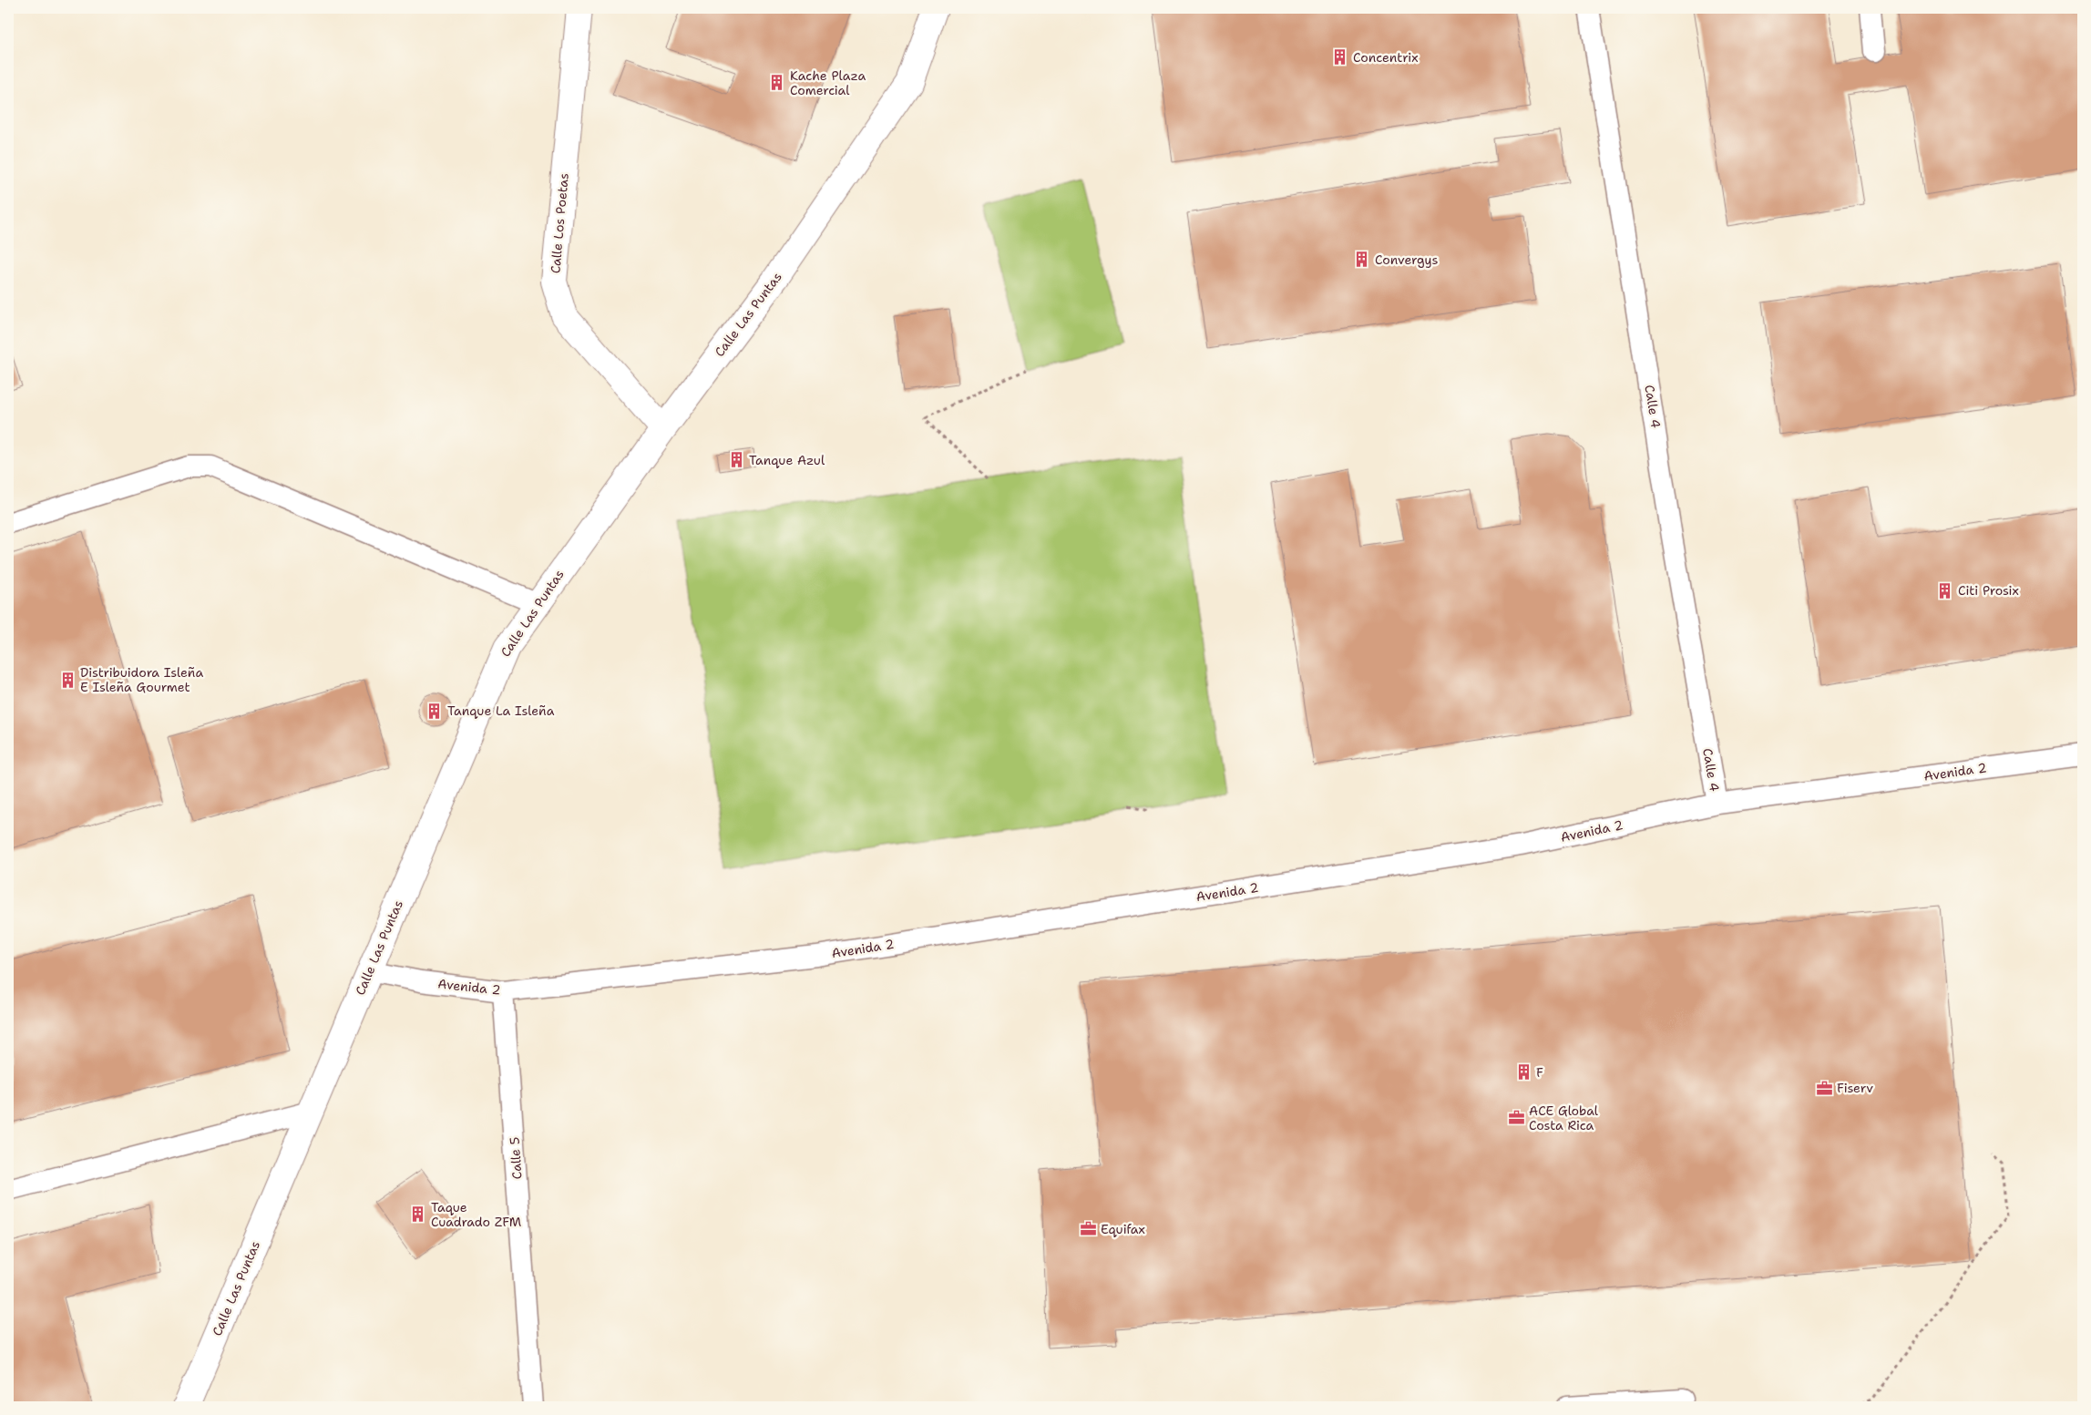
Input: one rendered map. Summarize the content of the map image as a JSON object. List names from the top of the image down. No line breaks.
{"streets":{"street":["Calle Los Poetas","Calle Las Puntas"],"lane":["Calle 4","Avenida 2","Calle 5"]},"crossings":[["Calle Los Poetas","Calle Las Puntas"],["Calle Las Puntas","Avenida 2"],["Calle 4","Avenida 2"],["Avenida 2","Calle 5"]],"places":{"building":["Concentrix","Kache Plaza Comercial","Convergys","Tanque Azul","Citi Prosix","Distribuidora Isleña E Isleña Gourmet","Tanque La Isleña","F","Taque Cuadrado ZFM"],"office":["Fiserv","ACE Global Costa Rica","Equifax"]}}
